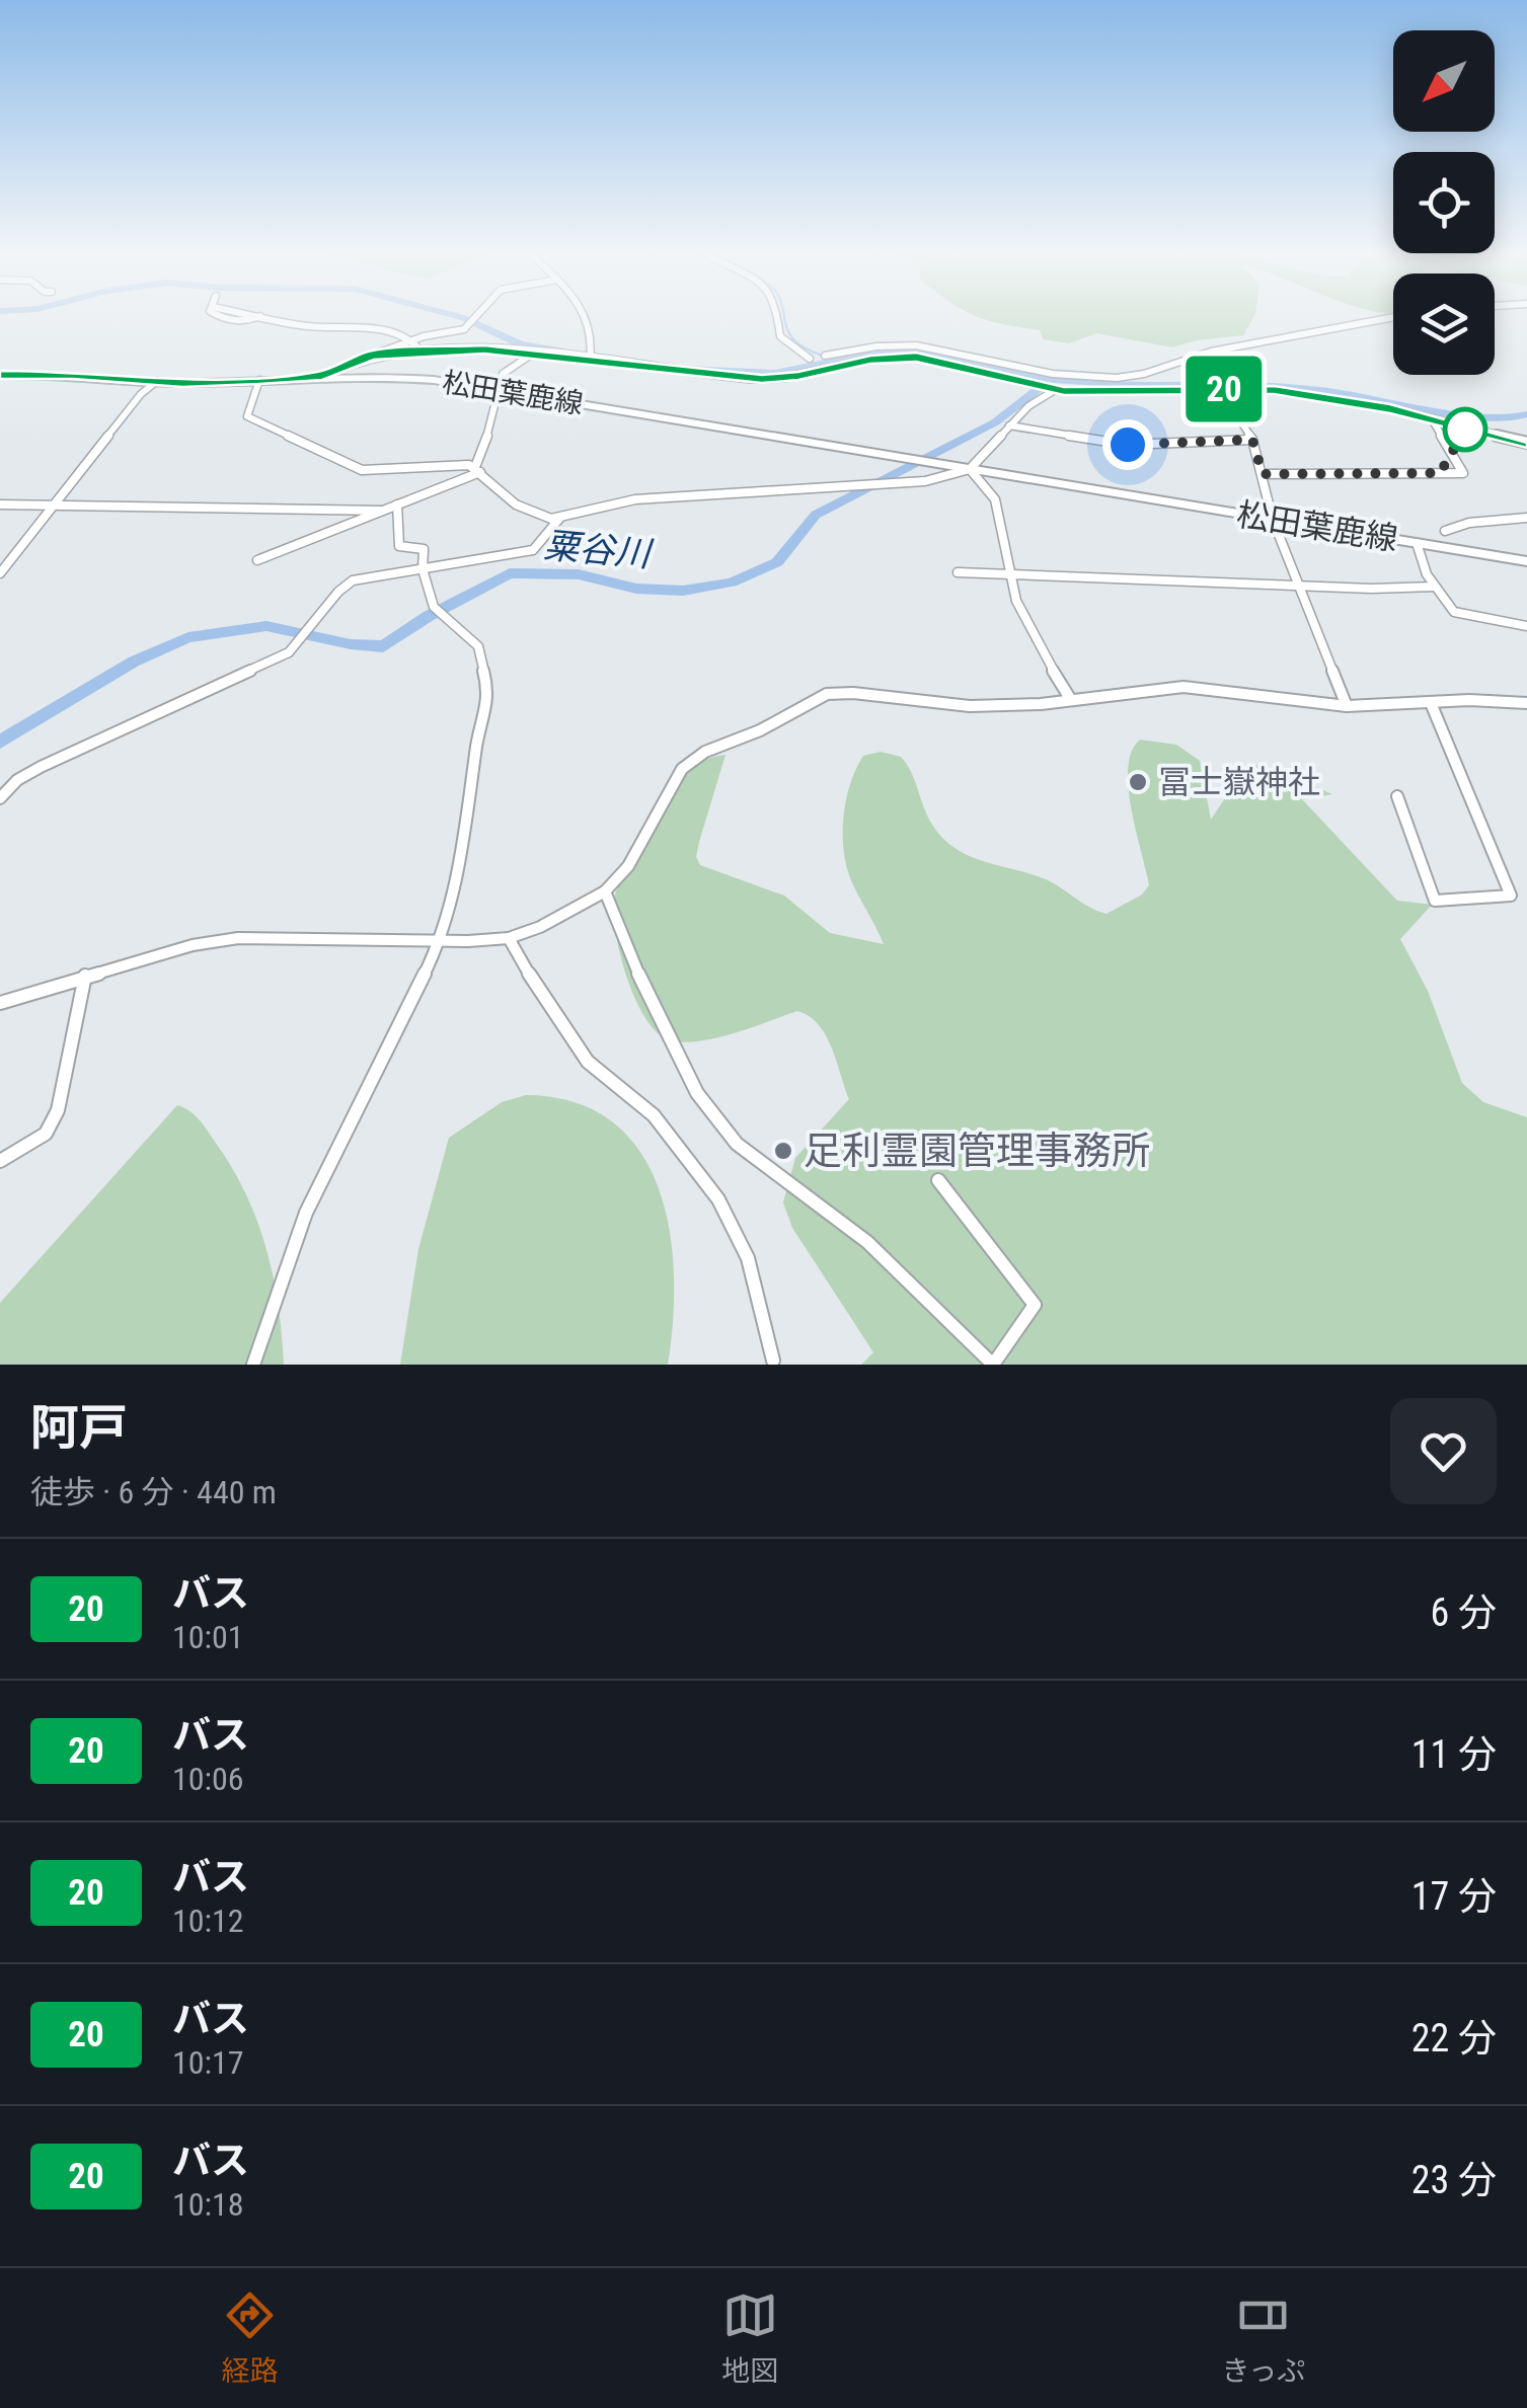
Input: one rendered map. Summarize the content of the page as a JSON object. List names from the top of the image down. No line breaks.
{"streets":{"main road":["松田葉鹿線"]},"water":["粟谷川"],"places":["冨士嶽神社","足利霊園管理事務所"],"lines":["bus line 20"],"north":"bottom left","page":{"on_map":"20","heading":["阿戸","徒歩 · 6 分 · 440 m"],"list":[{"mark":"20","name":"バス","note":"10:01","value":"6 分"},{"mark":"20","name":"バス","note":"10:06","value":"11 分"},{"mark":"20","name":"バス","note":"10:12","value":"17 分"},{"mark":"20","name":"バス","note":"10:17","value":"22 分"},{"mark":"20","name":"バス","note":"10:18","value":"23 分"}],"tabs":["経路","地図","きっぷ"]}}
